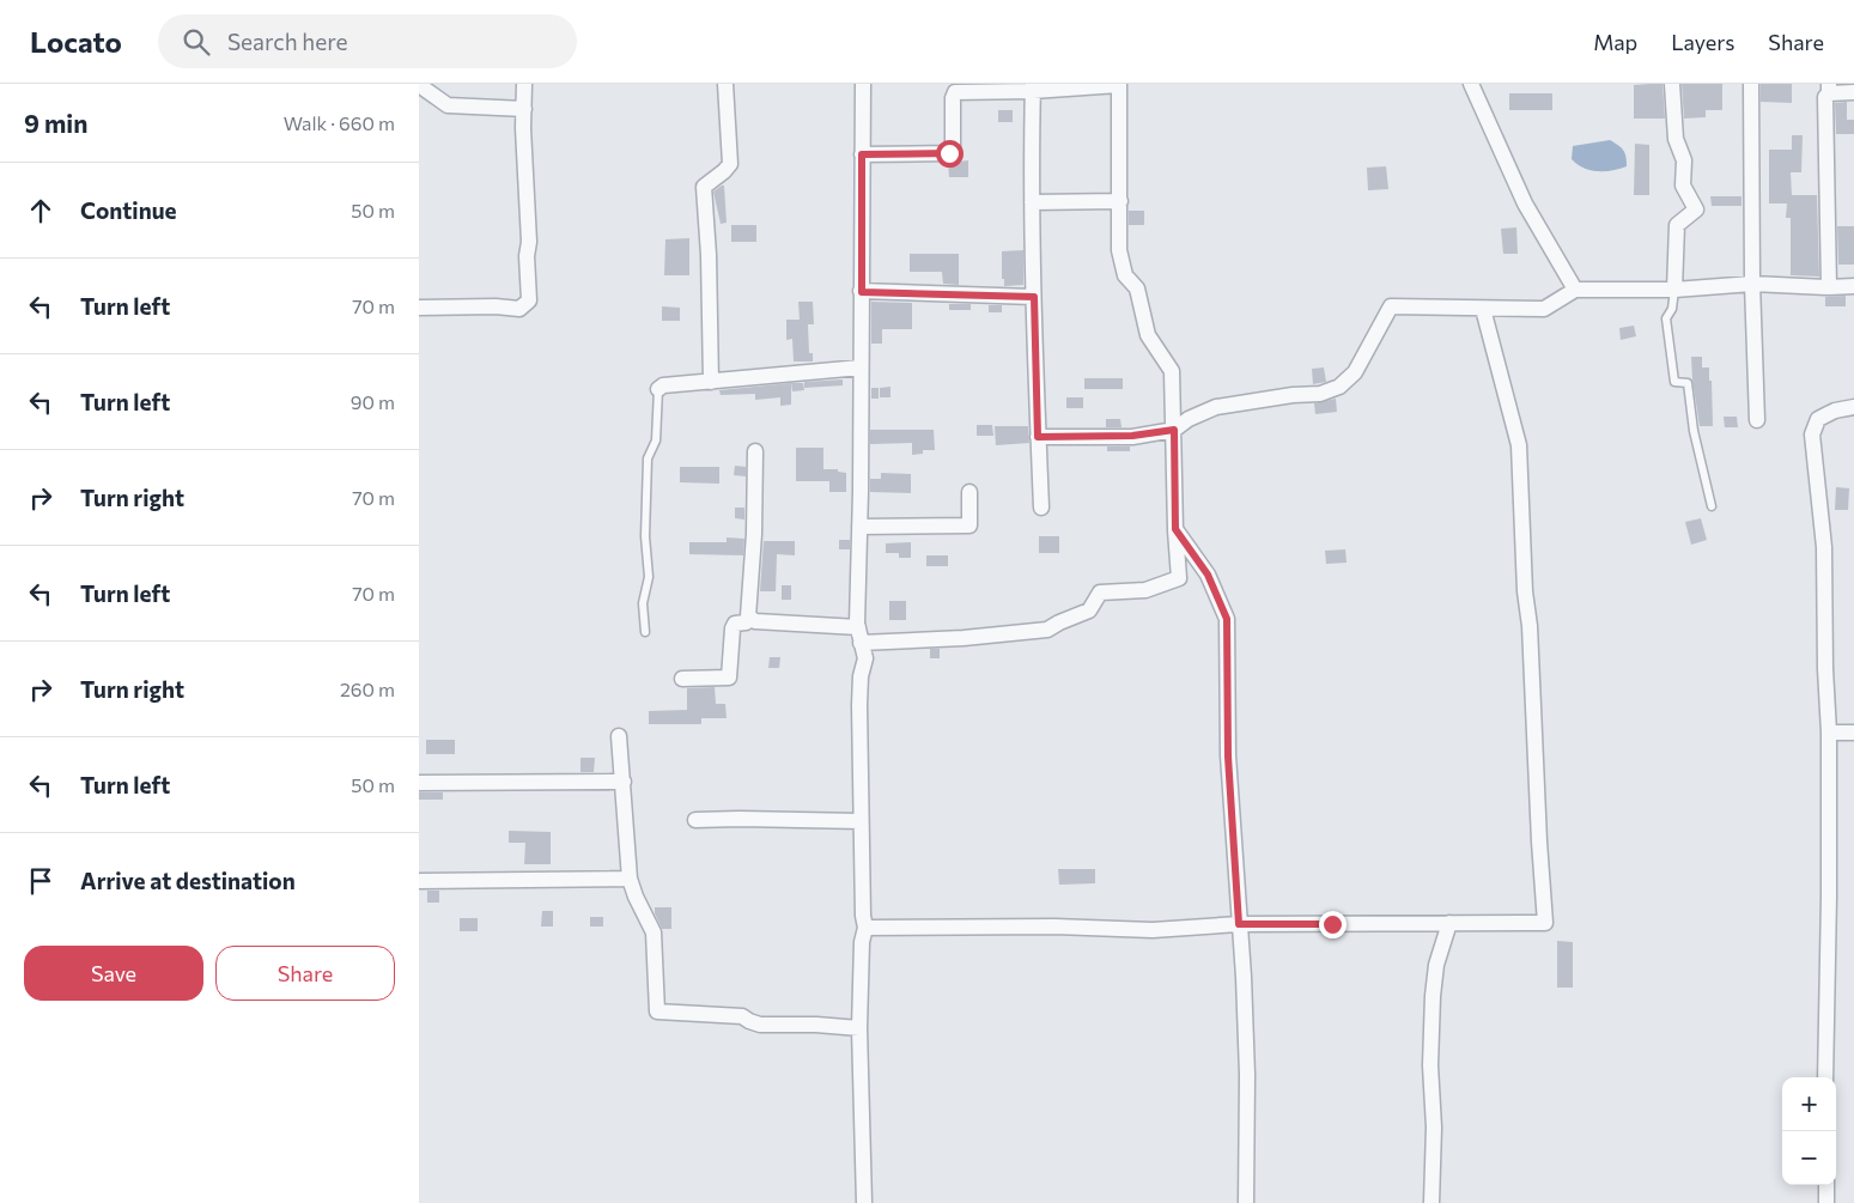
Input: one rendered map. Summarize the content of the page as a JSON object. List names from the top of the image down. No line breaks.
{"page":{"header":"Locato","search":"Search here","nav":["Map","Layers","Share"],"heading":["9 min","Walk · 660 m"],"list":[["Continue","50 m"],["Turn left","70 m"],["Turn left","90 m"],["Turn right","70 m"],["Turn left","70 m"],["Turn right","260 m"],["Turn left","50 m"],"Arrive at destination"],"buttons":["Save","Share"],"map_buttons":["+","−"]}}
